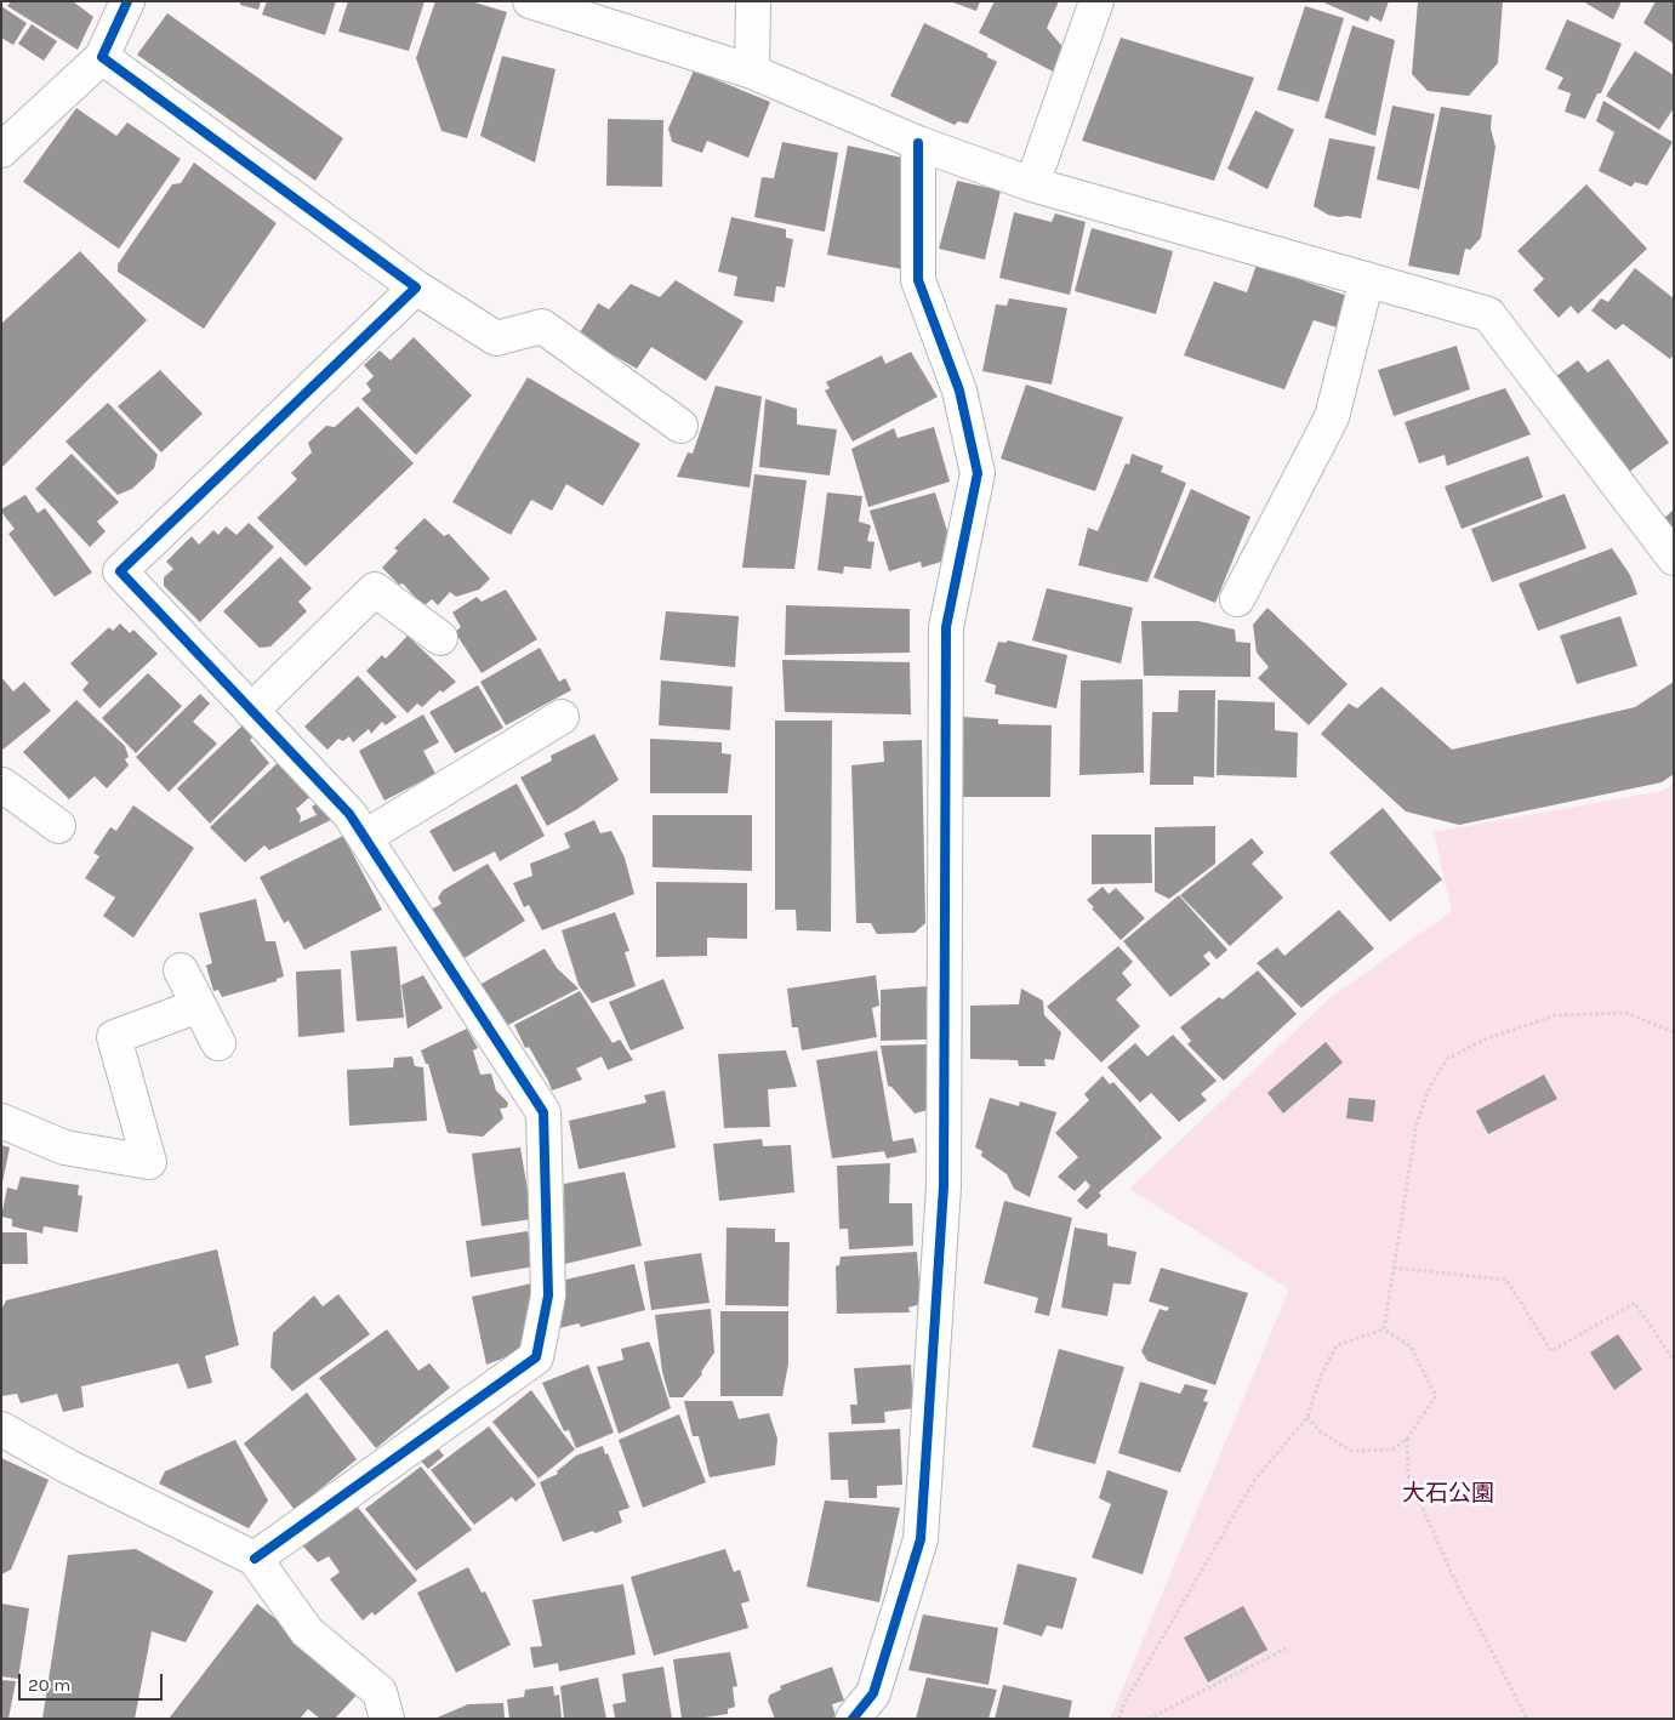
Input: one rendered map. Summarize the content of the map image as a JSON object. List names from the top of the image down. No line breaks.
{"parks":["大石公園"],"scale_bar":"20 m"}
